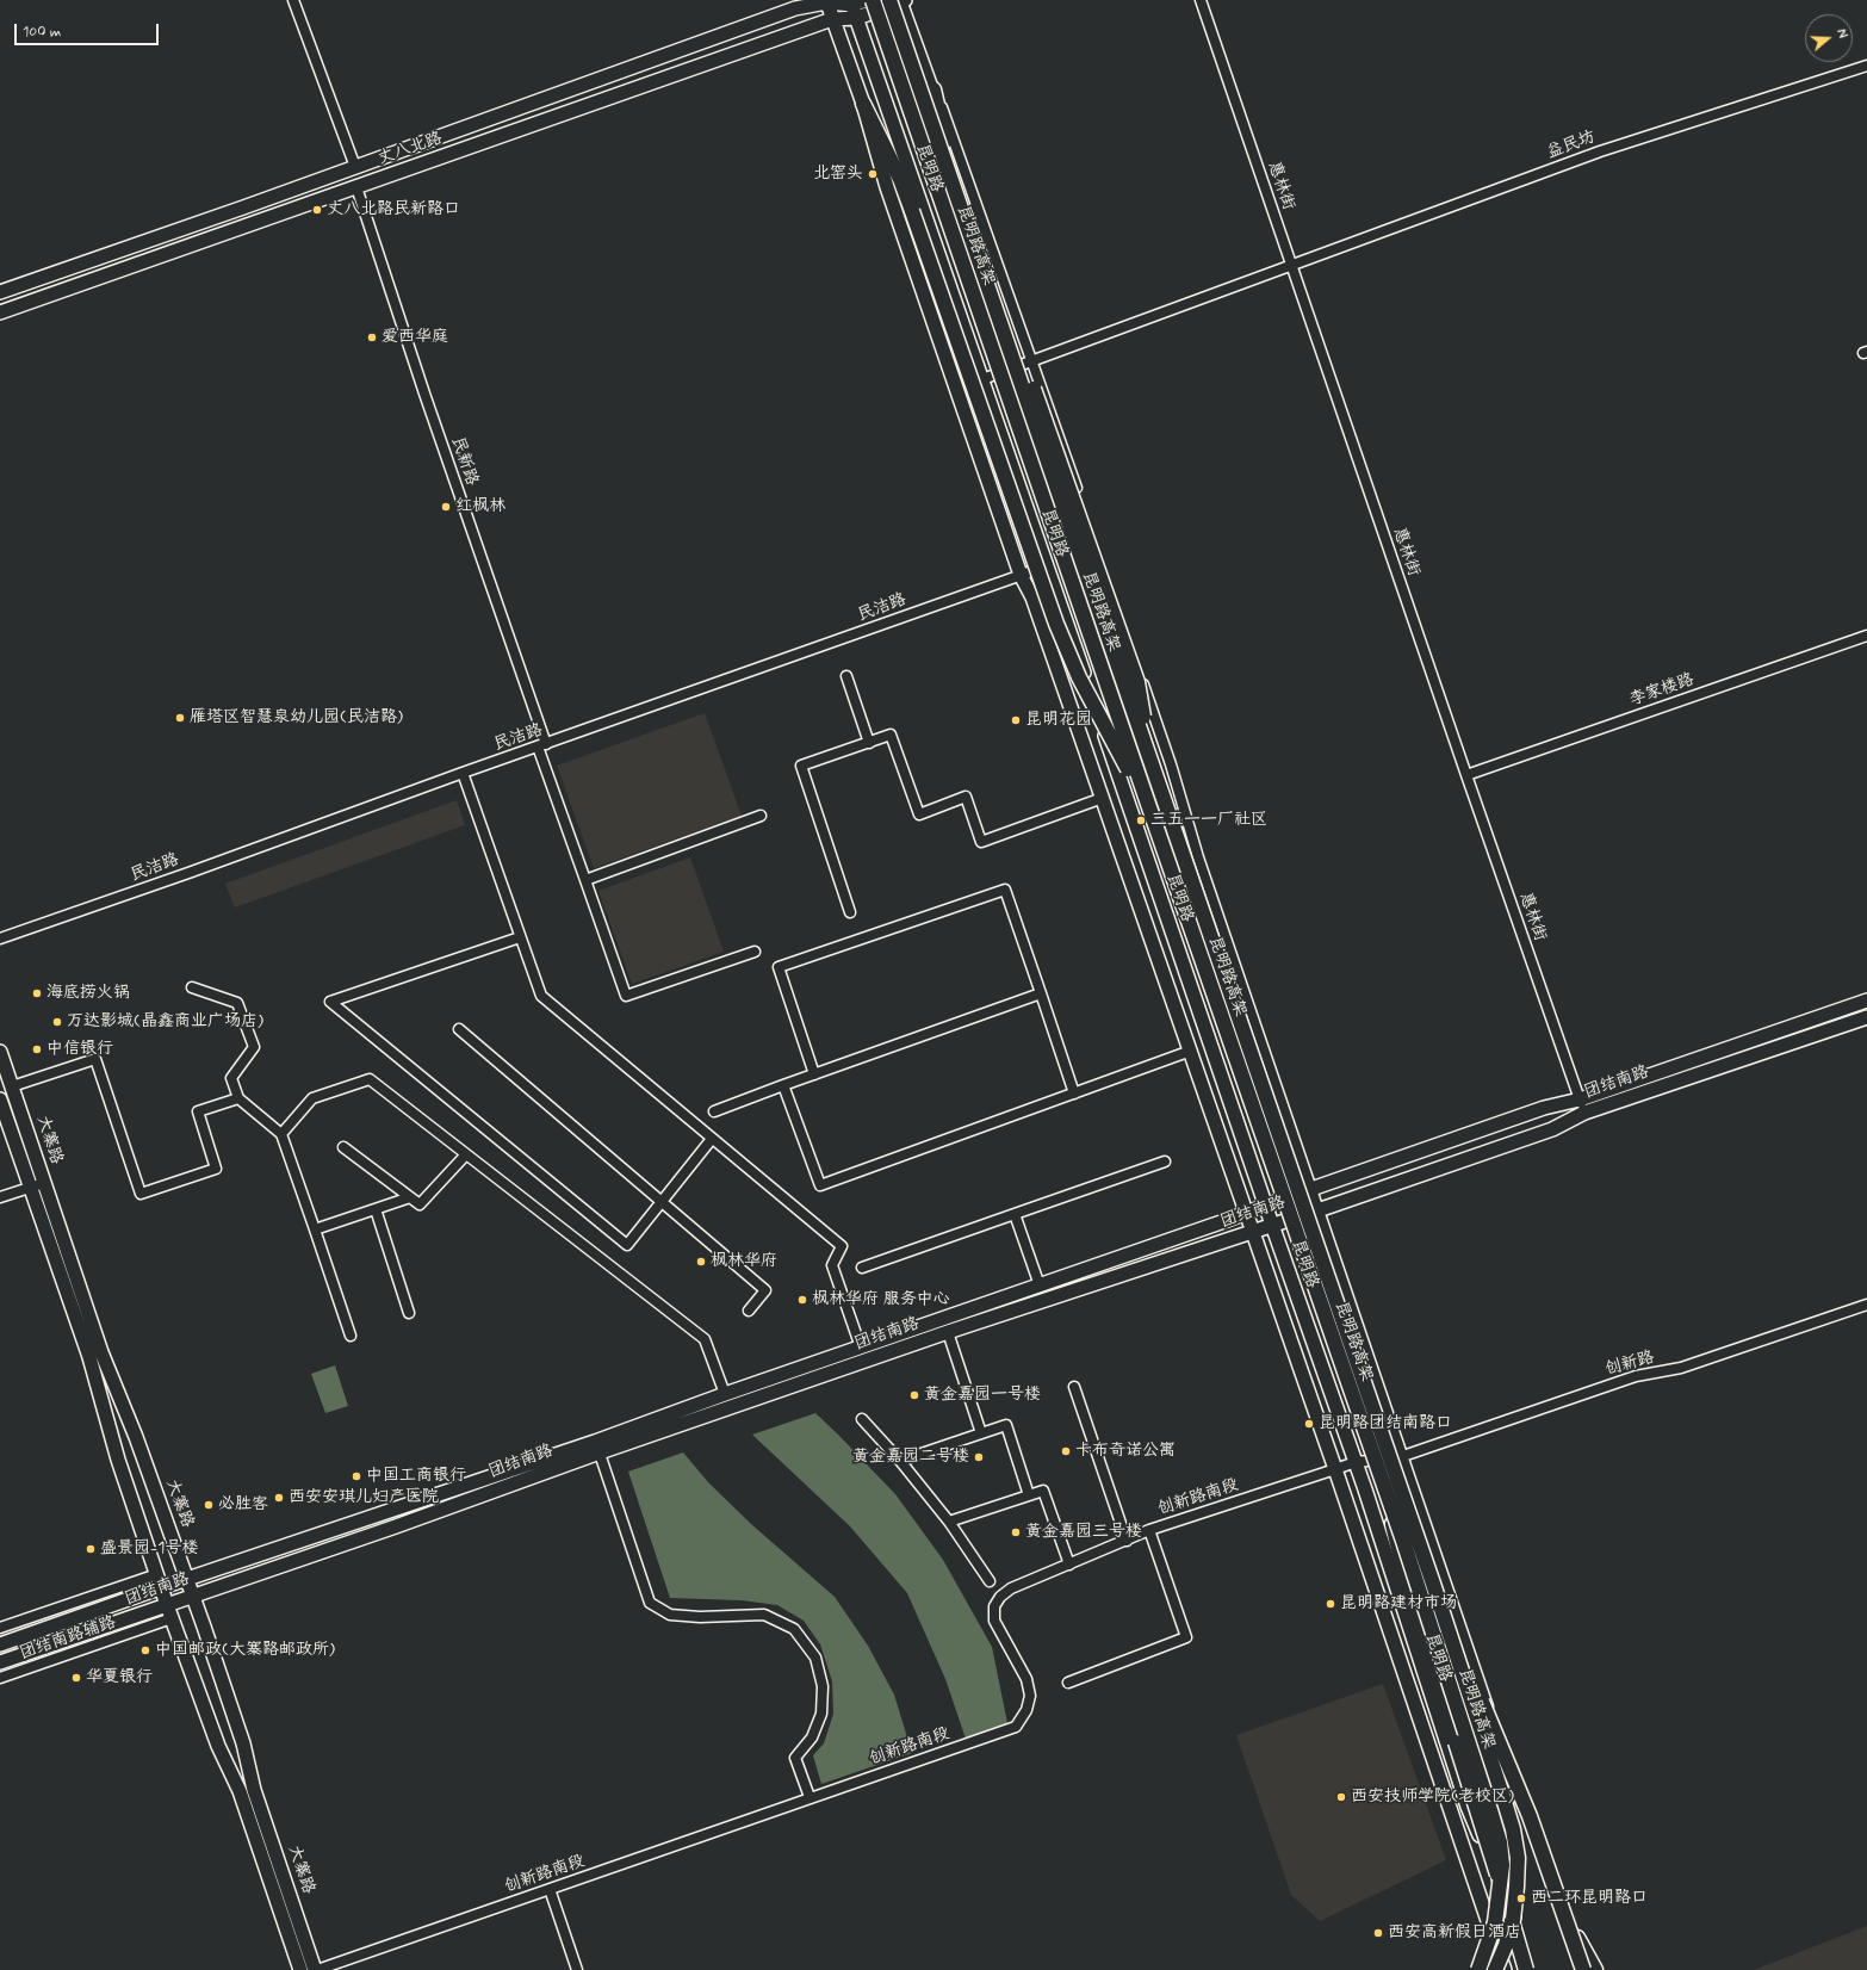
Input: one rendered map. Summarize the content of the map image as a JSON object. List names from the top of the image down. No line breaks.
{"streets":{"highway":["昆明路高架"],"main road":["丈八北路","昆明路","团结南路","大寨路"],"street":["益民坊","惠林街","民新路","民洁路","李家楼路","创新路","创新路南段","团结南路辅路"]},"crossings":[["益民坊","昆明路"],["益民坊","惠林街"],["丈八北路","昆明路"],["丈八北路","昆明路高架"],["丈八北路","民新路"],["昆明路","昆明路高架"],["昆明路","民洁路"],["昆明路","团结南路"],["昆明路","创新路"],["昆明路","创新路南段"],["惠林街","李家楼路"],["惠林街","团结南路"],["民新路","民洁路"],["团结南路","大寨路"],["大寨路","创新路南段"],["大寨路","团结南路辅路"],["创新路","创新路南段"]],"places":["北窑头","丈八北路民新路口","爱西华庭","红枫林","雁塔区智慧泉幼儿园(民洁路)","昆明花园","三五一一厂社区","海底捞火锅","万达影城(晶鑫商业广场店)","中信银行","枫林华府","枫林华府 服务中心","黄金嘉园一号楼","昆明路团结南路口","卡布奇诺公寓","黄金嘉园二号楼","中国工商银行","西安安琪儿妇产医院","必胜客","黄金嘉园三号楼","盛景园-1号楼","昆明路建材市场","中国邮政(大寨路邮政所)","华夏银行","西安技师学院(老校区)","西二环昆明路口","西安高新假日酒店"],"scale_bar":"100 m","north":"right"}
